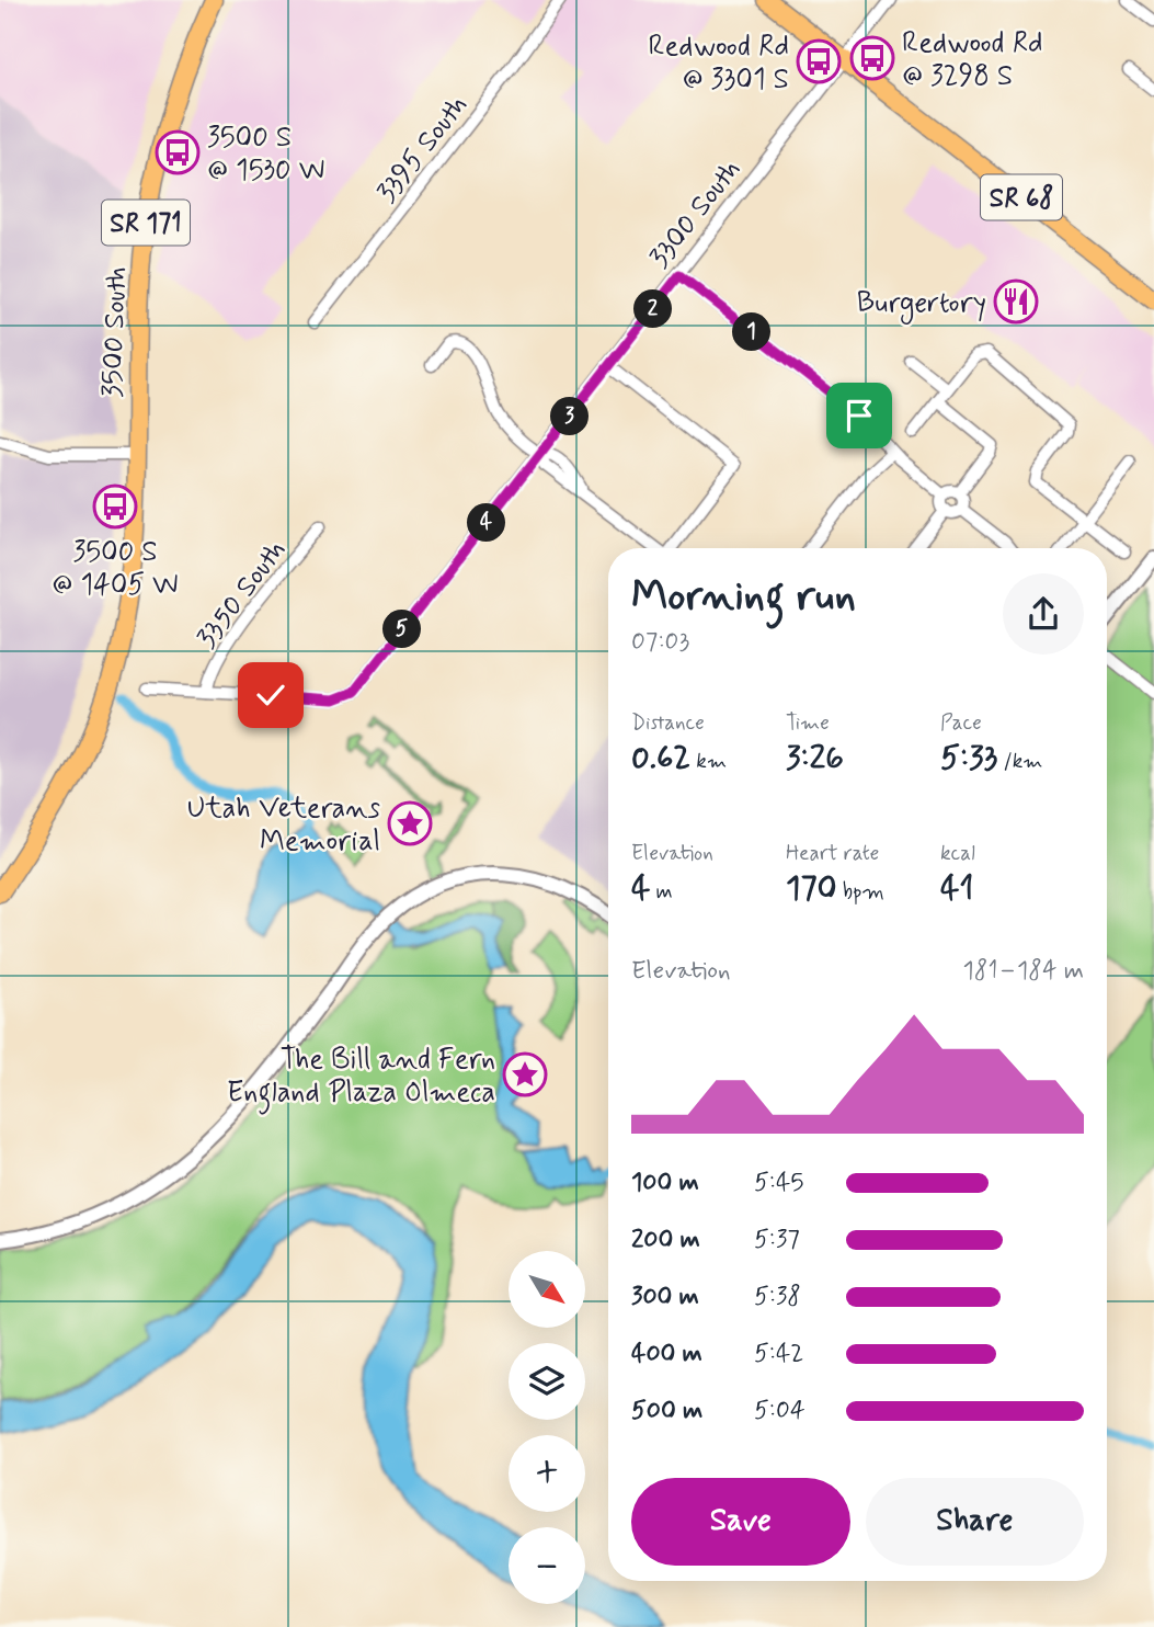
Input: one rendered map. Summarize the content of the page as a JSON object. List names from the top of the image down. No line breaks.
{"streets":{"main road":["SR 68","SR 171","3500 South"],"street":["3395 South","3300 South","3350 South"]},"crossings":[["SR 68","3300 South"],["3300 South","3350 South"]],"places":{"bus stop":["Redwood Rd @ 3298 S","Redwood Rd @ 3301 S","3500 S @ 1530 W","3500 S @ 1405 W"],"restaurant":["Burgertory"],"place":["Utah Veterans Memorial","The Bill and Fern England Plaza Olmeca"]},"north":"bottom right","page":{"pins":["2","1","3","4","5"],"heading":["Morning run","07:03"],"stats":[["Distance","0.62 km"],["Time","3:26"],["Pace","5:33 /km"],["Elevation","4 m"],["Heart rate","170 bpm"],["kcal","41"]],"chart":["Elevation","181–184 m"],"list":[{"name":"100 m","note":"5:45"},{"name":"200 m","note":"5:37"},{"name":"300 m","note":"5:38"},{"name":"400 m","note":"5:42"},{"name":"500 m","note":"5:04"}],"map_buttons":["+","−"],"buttons":["Save","Share"]}}
